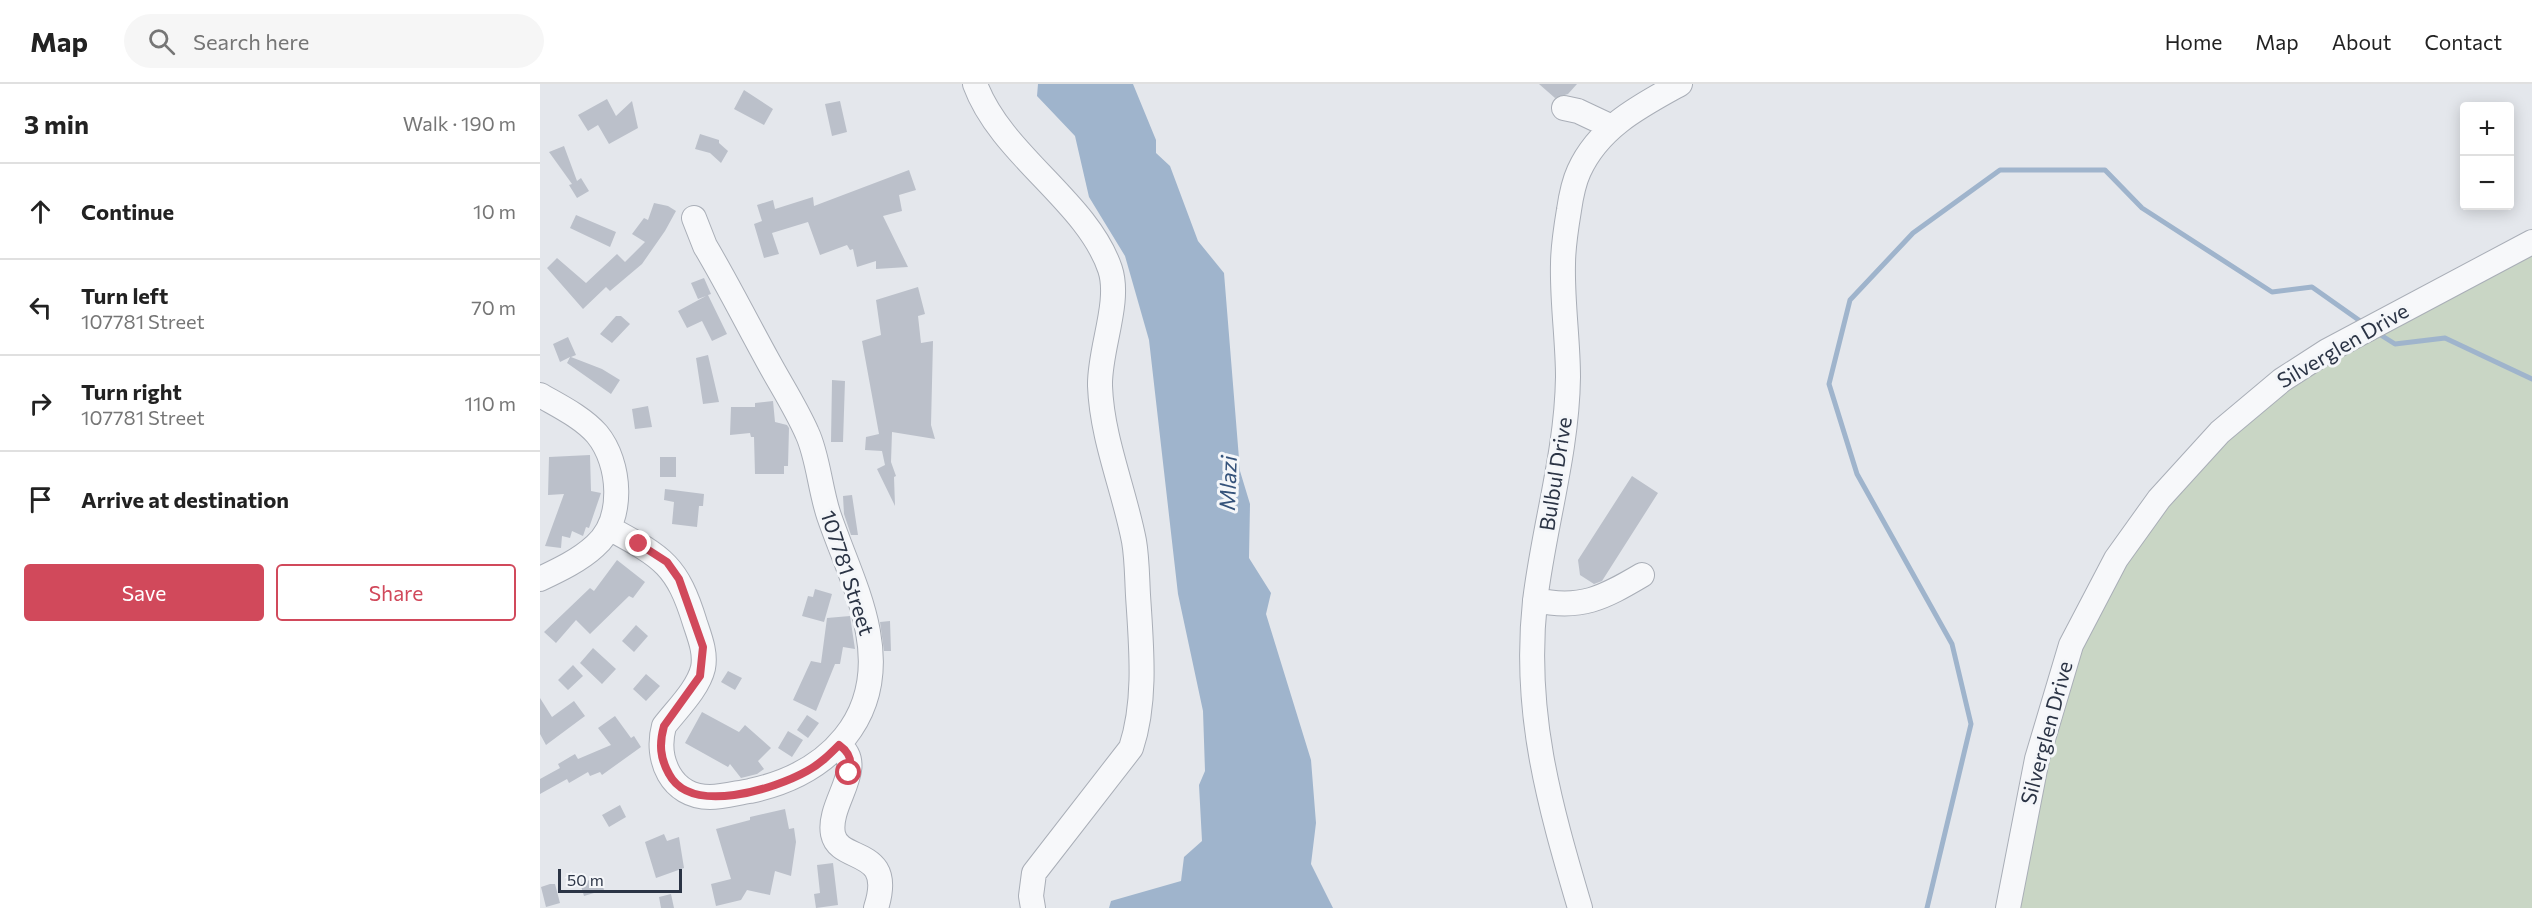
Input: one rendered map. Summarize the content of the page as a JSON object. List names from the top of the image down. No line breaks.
{"streets":{"street":["Silverglen Drive","Bulbul Drive","107781 Street"]},"water":["Mlazi"],"scale_bar":"50 m","page":{"header":"Map","search":"Search here","nav":["Home","Map","About","Contact"],"heading":["3 min","Walk · 190 m"],"map_buttons":["+","−"],"list":[["Continue","10 m"],["Turn left","107781 Street","70 m"],["Turn right","107781 Street","110 m"],"Arrive at destination"],"buttons":["Save","Share"],"scale":"50 m"}}
